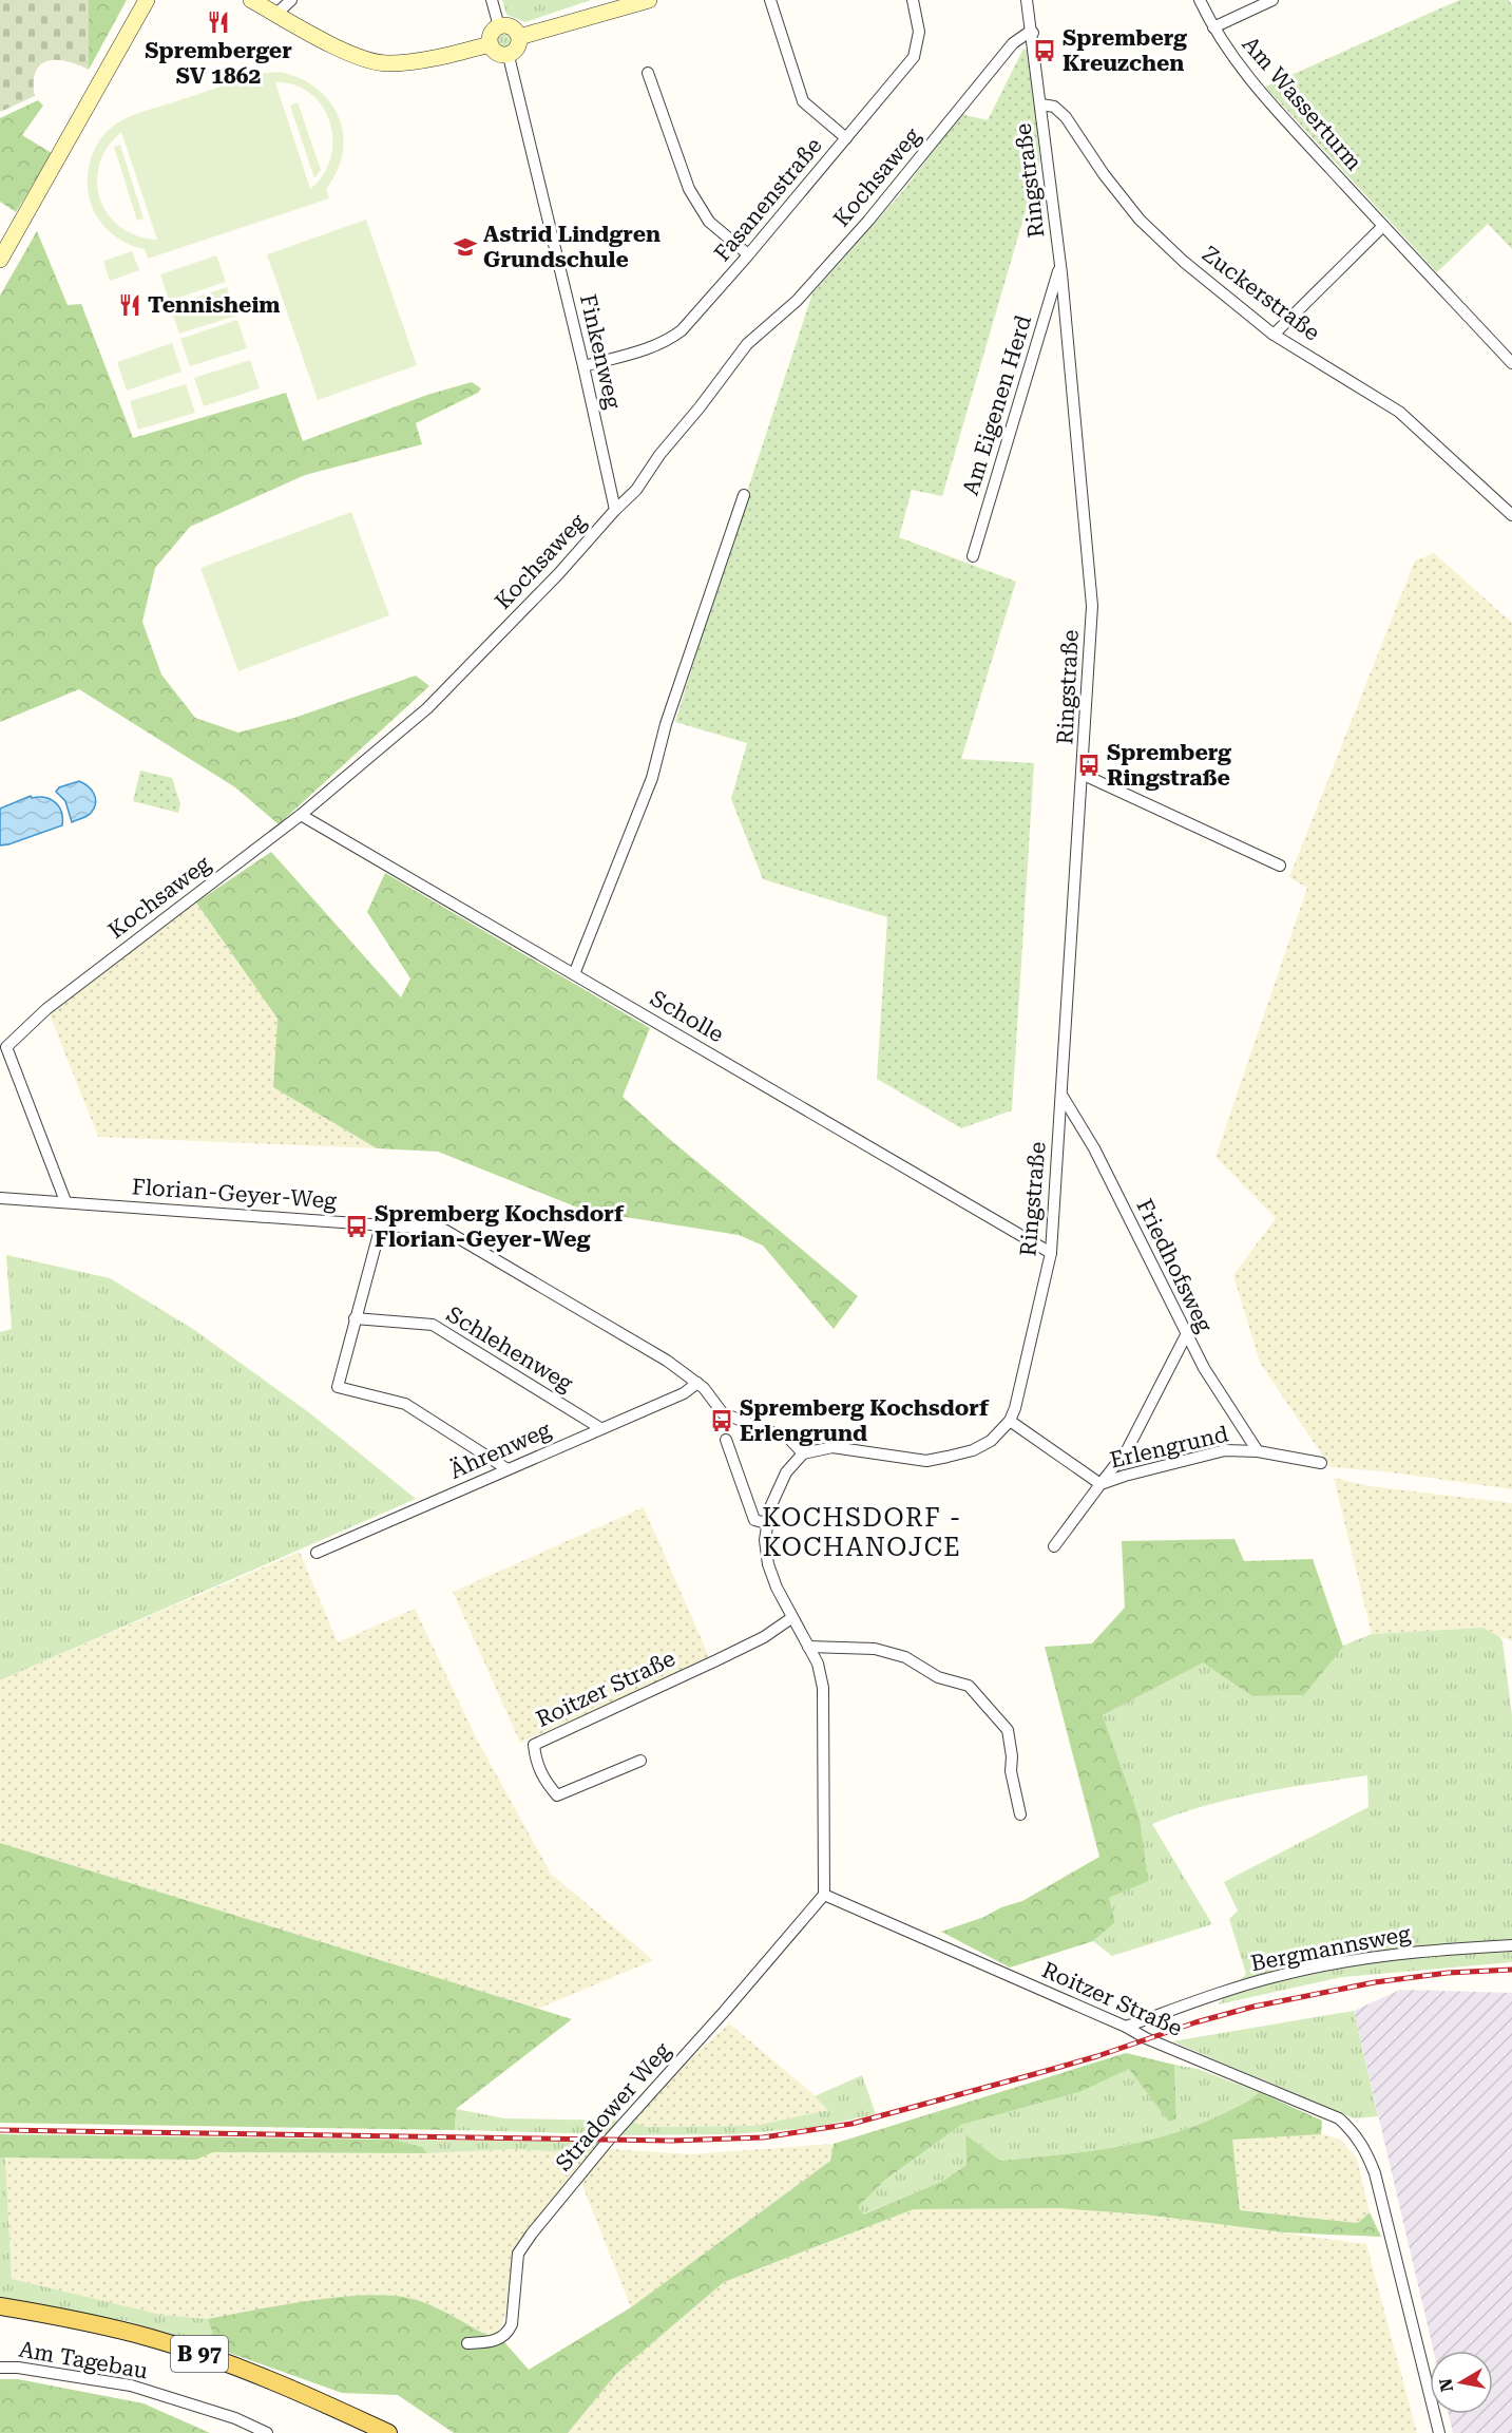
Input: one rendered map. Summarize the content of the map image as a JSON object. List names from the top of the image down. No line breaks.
{"streets":{"main road":["B 97"],"street":["Am Wasserturm","Kochsaweg","Ringstraße","Fasanenstraße","Zuckerstraße","Finkenweg","Am Eigenen Herd","Scholle","Florian-Geyer-Weg","Friedhofsweg","Schlehenweg","Erlengrund","Ährenweg","Roitzer Straße","Bergmannsweg","Stradower Weg","Am Tagebau"]},"crossings":[["Kochsaweg","Ringstraße"],["Kochsaweg","Finkenweg"],["Kochsaweg","Scholle"],["Kochsaweg","Florian-Geyer-Weg"],["Ringstraße","Zuckerstraße"],["Ringstraße","Am Eigenen Herd"],["Ringstraße","Scholle"],["Ringstraße","Friedhofsweg"],["Ringstraße","Erlengrund"],["Fasanenstraße","Finkenweg"],["Florian-Geyer-Weg","Ährenweg"],["Friedhofsweg","Erlengrund"],["Schlehenweg","Ährenweg"],["Roitzer Straße","Bergmannsweg"],["Roitzer Straße","Stradower Weg"]],"districts":["KOCHSDORF - KOCHANOJCE"],"places":{"restaurant":["Spremberger SV 1862","Tennisheim"],"bus stop":["Spremberg Kreuzchen","Spremberg Ringstraße","Spremberg Kochsdorf Florian-Geyer-Weg","Spremberg Kochsdorf Erlengrund"],"school or university":["Astrid Lindgren Grundschule"]},"north":"left"}
